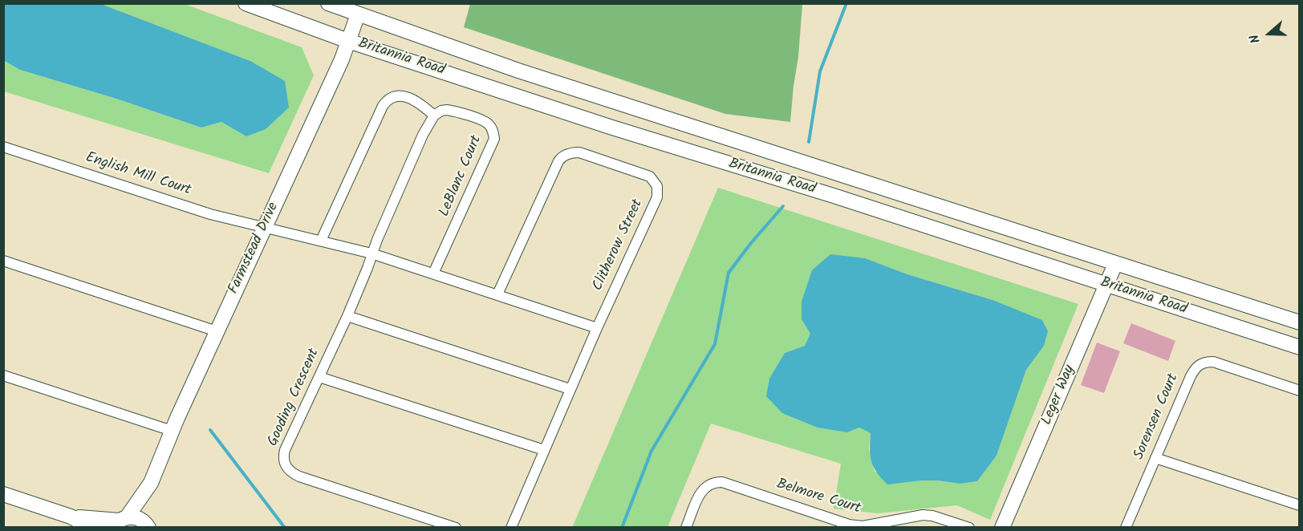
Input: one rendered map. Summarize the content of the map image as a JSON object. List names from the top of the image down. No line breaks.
{"streets":{"main road":["Britannia Road","Farmstead Drive","Leger Way"],"street":["English Mill Court","LeBlanc Court","Clitherow Street","Gooding Crescent","Sorensen Court","Belmore Court"]},"crossings":[["Britannia Road","Farmstead Drive"],["Britannia Road","Leger Way"],["English Mill Court","LeBlanc Court"],["English Mill Court","Clitherow Street"],["English Mill Court","Farmstead Drive"],["English Mill Court","Gooding Crescent"]],"north":"left"}
